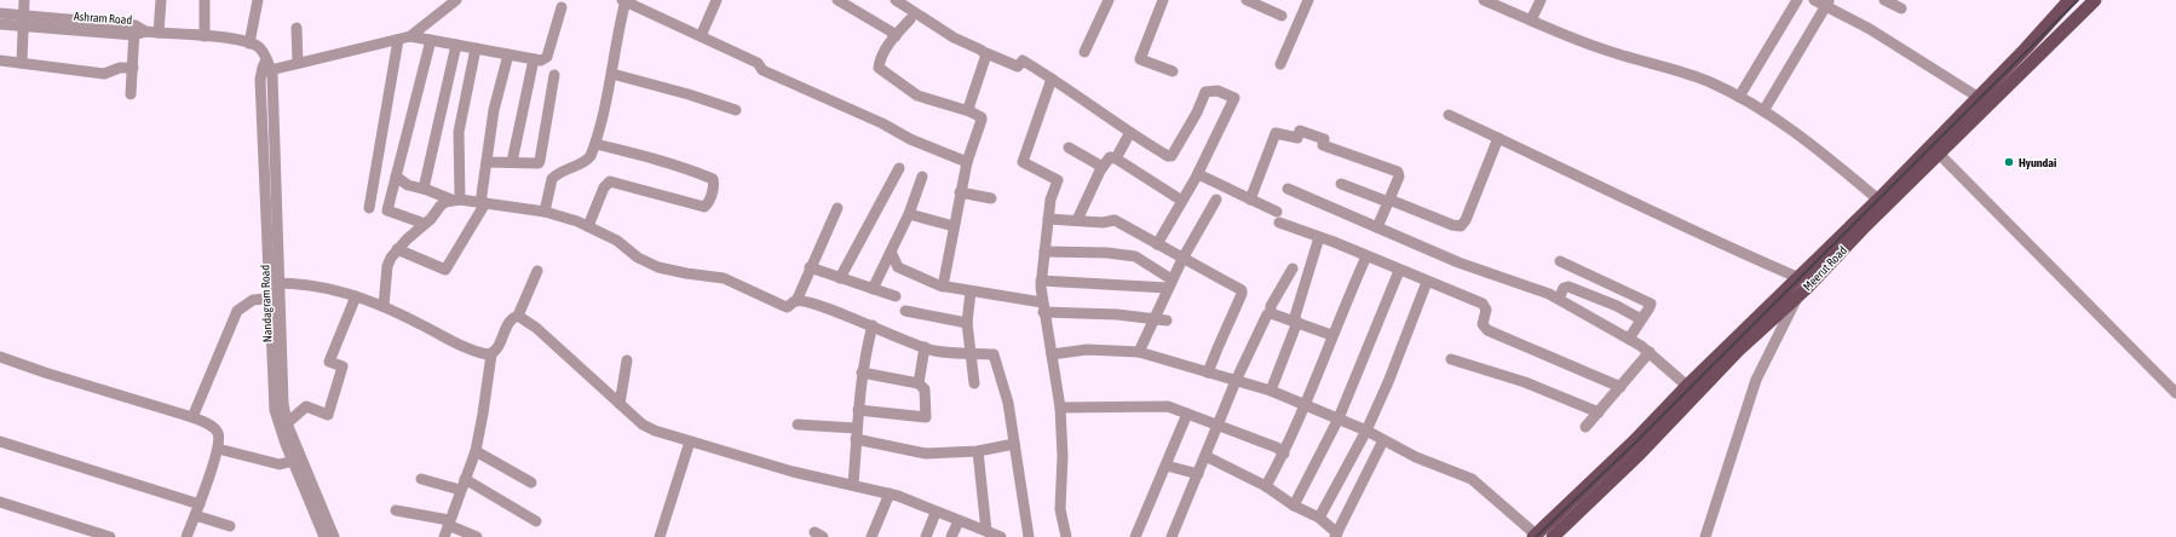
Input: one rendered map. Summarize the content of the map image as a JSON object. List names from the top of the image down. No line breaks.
{"streets":{"main road":["Meerut Road"],"street":["Ashram Road","Nandagram Road"]},"places":["Hyundai"]}
